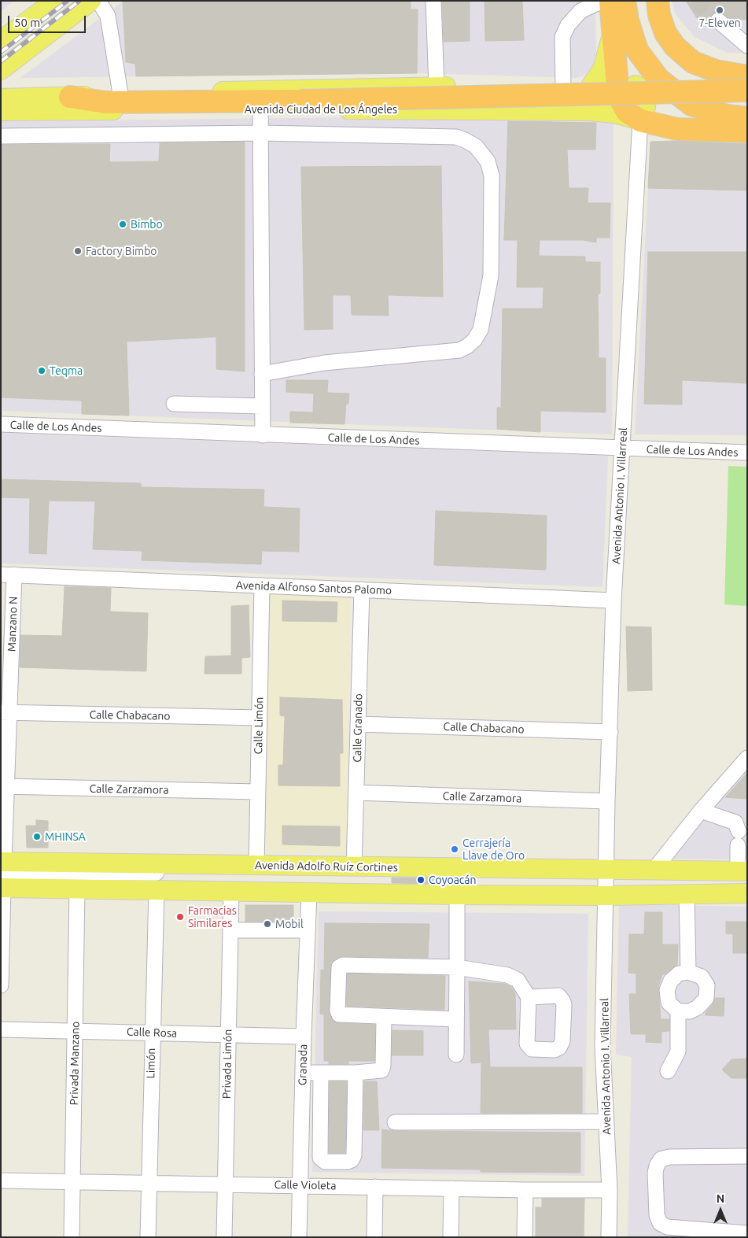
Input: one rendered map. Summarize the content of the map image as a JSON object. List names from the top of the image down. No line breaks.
{"streets":{"main road":["Avenida Ciudad de Los Ángeles","Avenida Adolfo Ruíz Cortines"],"street":["Calle de Los Andes","Avenida Antonio I. Villarreal","Avenida Alfonso Santos Palomo","Manzano N","Calle Chabacano","Calle Limón","Calle Granado","Calle Zarzamora","Calle Rosa","Privada Manzano","Limón","Privada Limón","Granada","Calle Violeta"]},"crossings":[["Avenida Ciudad de Los Ángeles","Avenida Antonio I. Villarreal"],["Calle de Los Andes","Avenida Antonio I. Villarreal"],["Avenida Antonio I. Villarreal","Avenida Alfonso Santos Palomo"],["Avenida Antonio I. Villarreal","Calle Chabacano"],["Avenida Antonio I. Villarreal","Calle Zarzamora"],["Avenida Antonio I. Villarreal","Avenida Adolfo Ruíz Cortines"],["Avenida Antonio I. Villarreal","Calle Violeta"],["Avenida Alfonso Santos Palomo","Manzano N"],["Avenida Alfonso Santos Palomo","Calle Limón"],["Avenida Alfonso Santos Palomo","Calle Granado"],["Manzano N","Calle Chabacano"],["Manzano N","Calle Zarzamora"],["Manzano N","Avenida Adolfo Ruíz Cortines"],["Calle Chabacano","Calle Limón"],["Calle Chabacano","Calle Granado"],["Calle Limón","Calle Zarzamora"],["Calle Limón","Avenida Adolfo Ruíz Cortines"],["Calle Granado","Calle Zarzamora"],["Calle Granado","Avenida Adolfo Ruíz Cortines"],["Avenida Adolfo Ruíz Cortines","Privada Manzano"],["Avenida Adolfo Ruíz Cortines","Limón"],["Avenida Adolfo Ruíz Cortines","Privada Limón"],["Avenida Adolfo Ruíz Cortines","Granada"],["Calle Rosa","Privada Manzano"],["Calle Rosa","Limón"],["Calle Rosa","Privada Limón"],["Calle Rosa","Granada"],["Privada Manzano","Calle Violeta"],["Limón","Calle Violeta"],["Privada Limón","Calle Violeta"],["Granada","Calle Violeta"]],"places":["7-Eleven","Bimbo","Factory Bimbo","Teqma","MHINSA","Cerrajería Llave de Oro","Coyoacán","Farmacias Similares","Mobil"],"scale_bar":"50 m","north":"top"}
